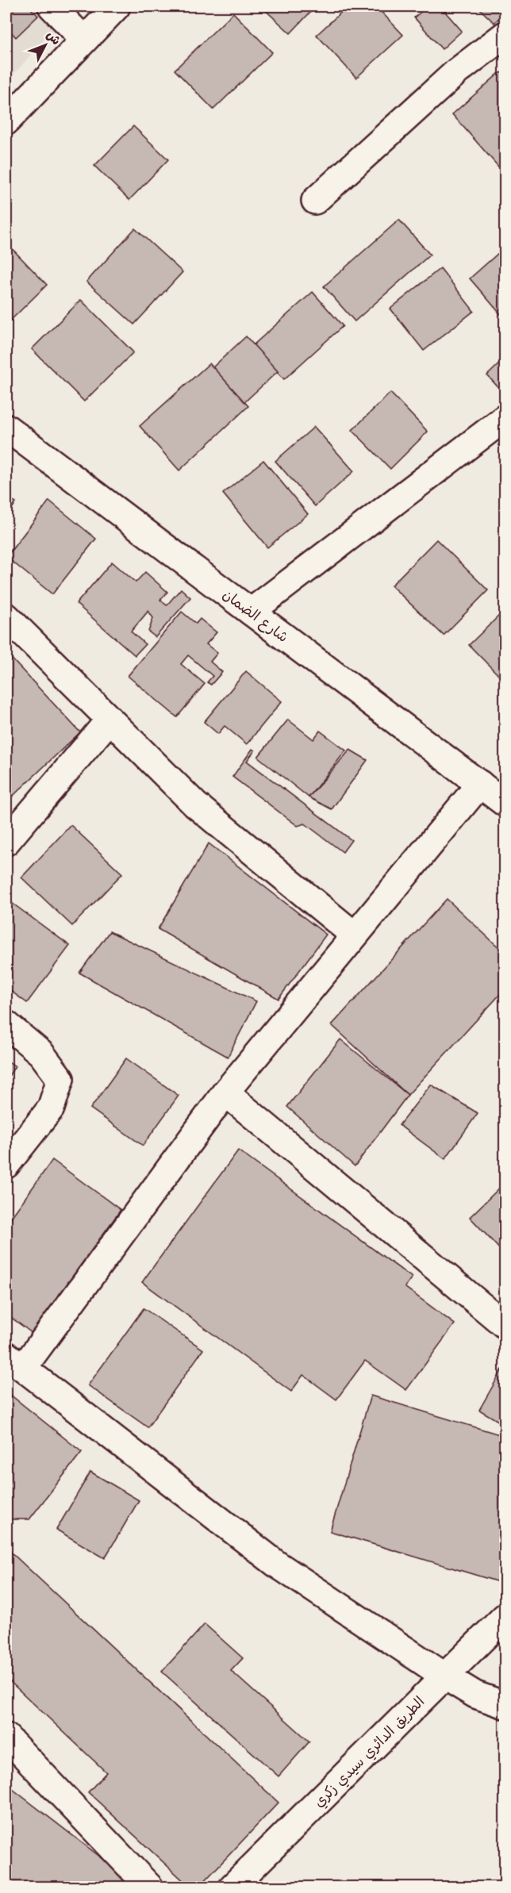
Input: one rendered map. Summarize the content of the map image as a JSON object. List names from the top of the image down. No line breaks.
{"streets":{"street":["شارع الضمان","الطريق الدائري سيدي زكري"]},"north":"top right"}
